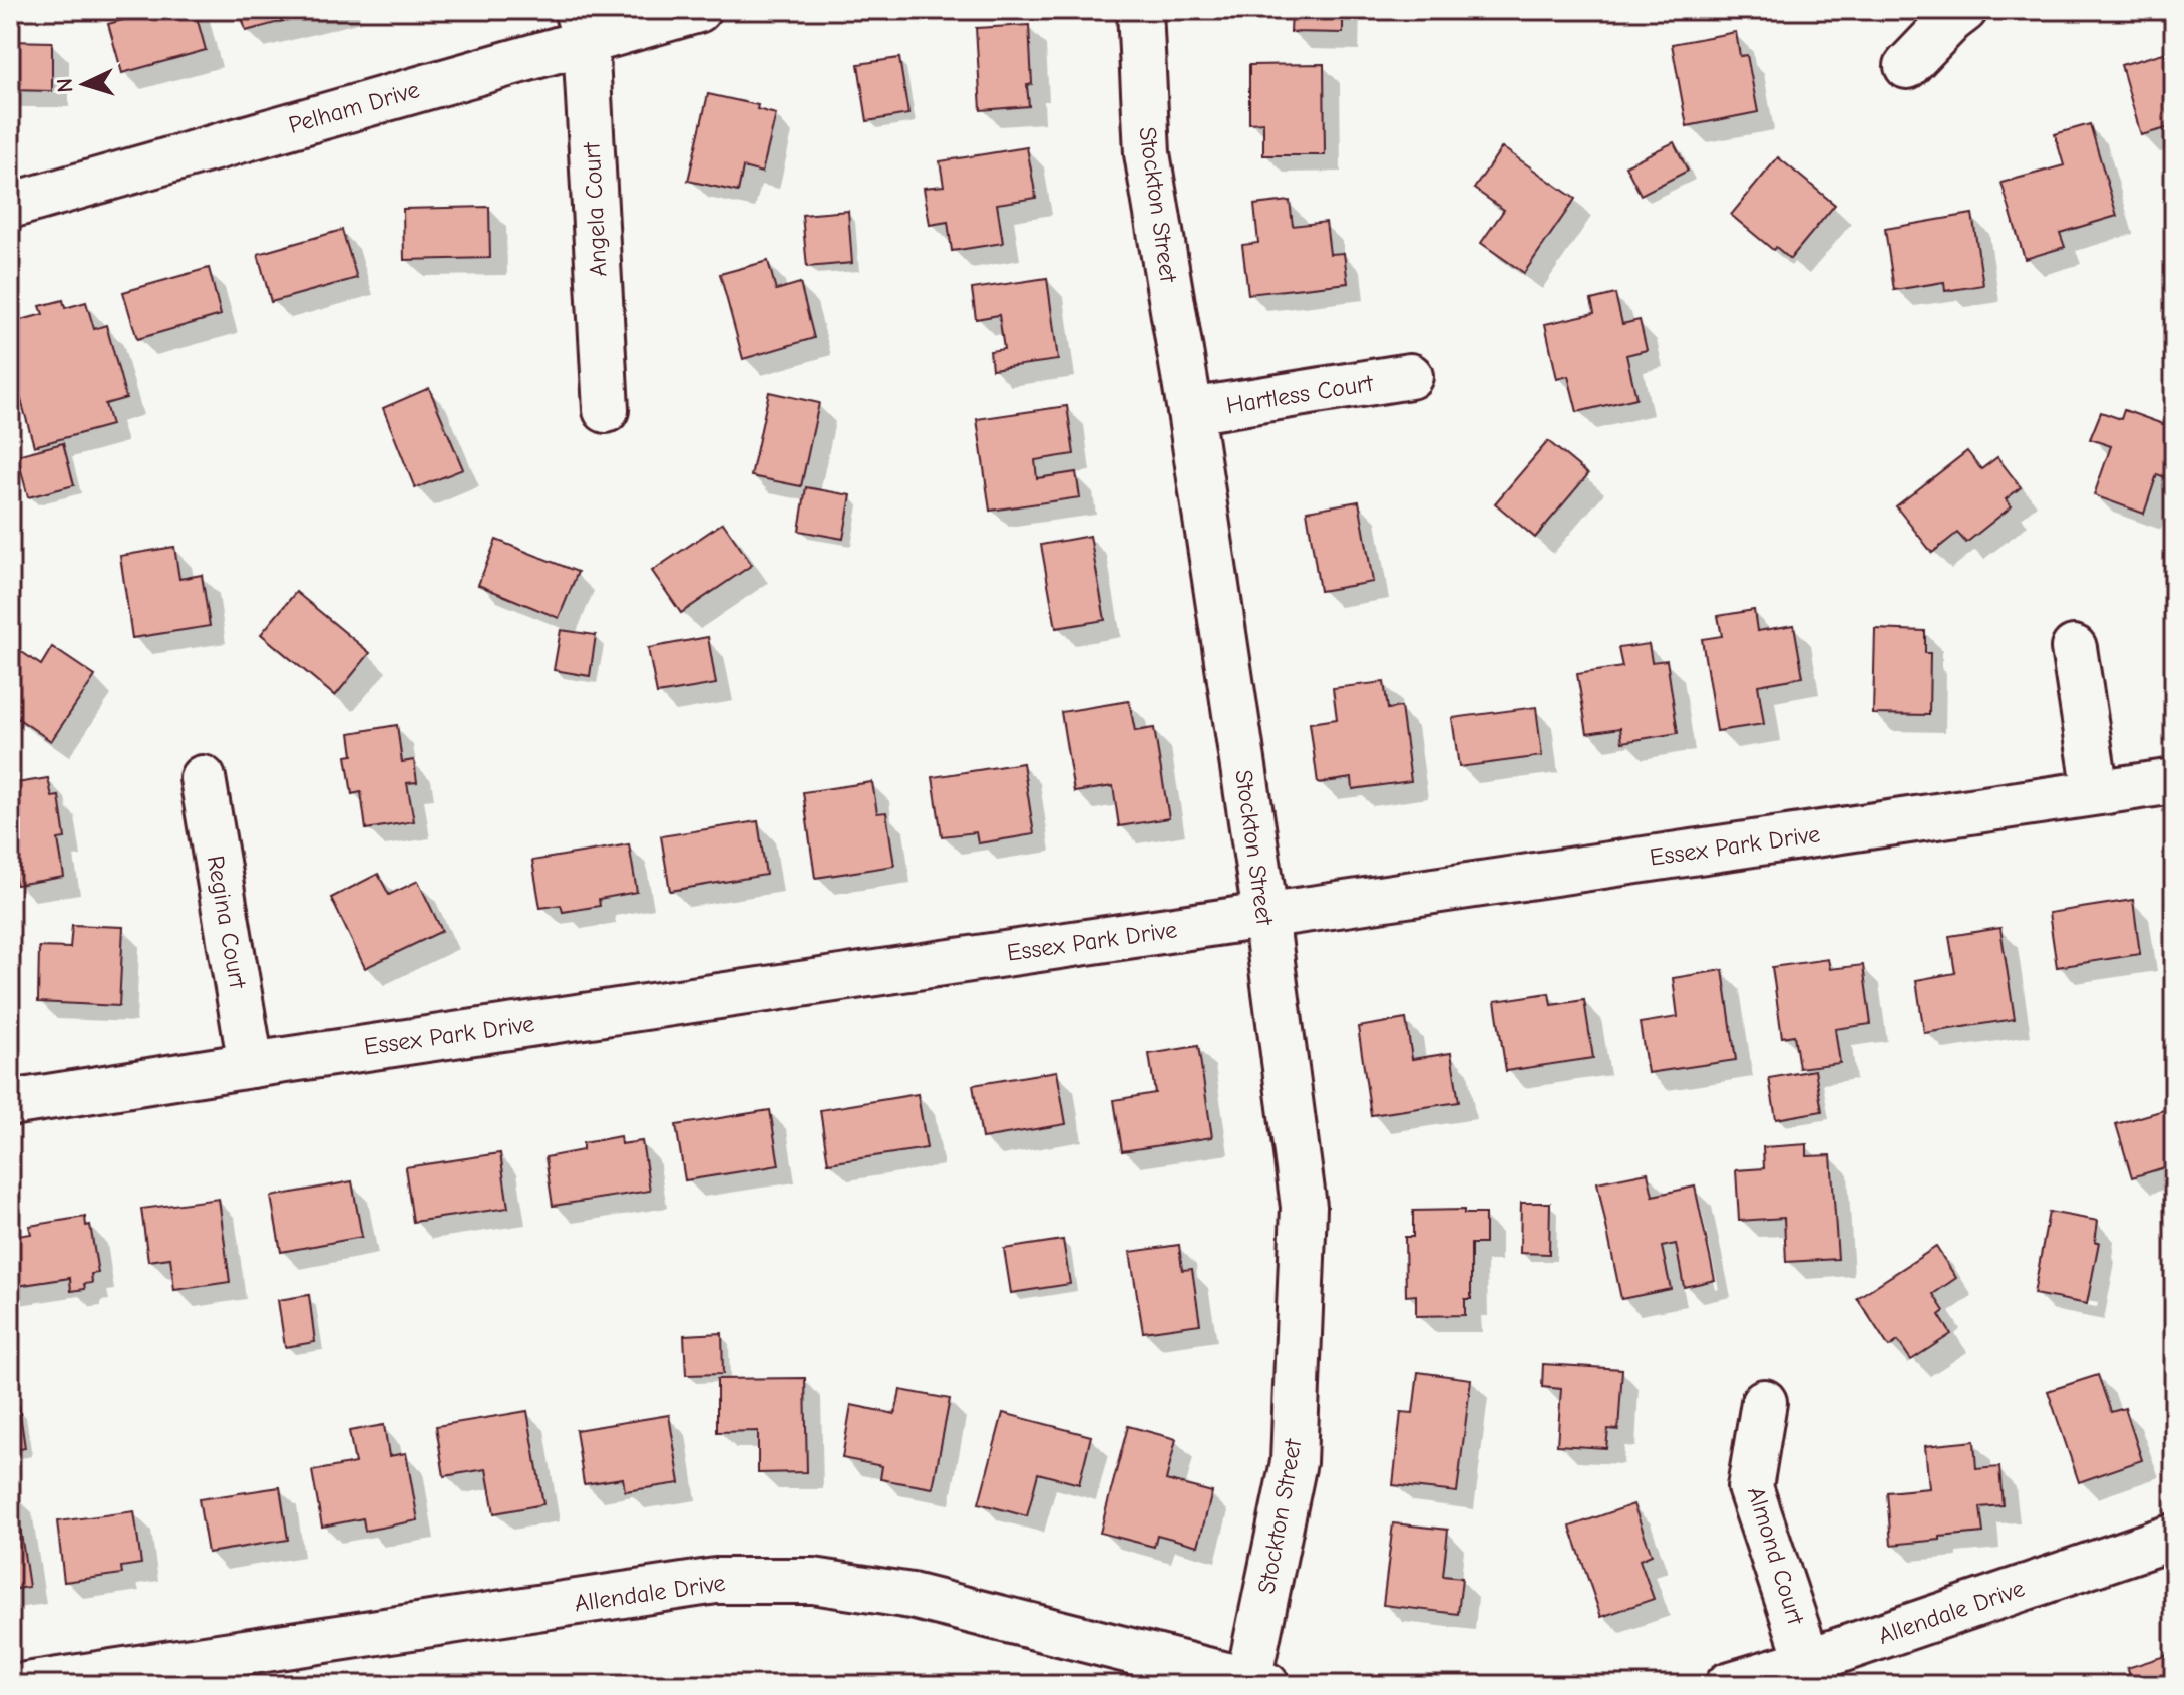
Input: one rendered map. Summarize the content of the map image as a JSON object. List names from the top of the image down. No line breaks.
{"streets":{"street":["Pelham Drive","Stockton Street","Angela Court","Hartless Court","Essex Park Drive","Regina Court","Almond Court","Allendale Drive"]},"crossings":[["Pelham Drive","Angela Court"],["Stockton Street","Hartless Court"],["Stockton Street","Essex Park Drive"],["Stockton Street","Allendale Drive"],["Essex Park Drive","Regina Court"],["Almond Court","Allendale Drive"]],"north":"left"}
